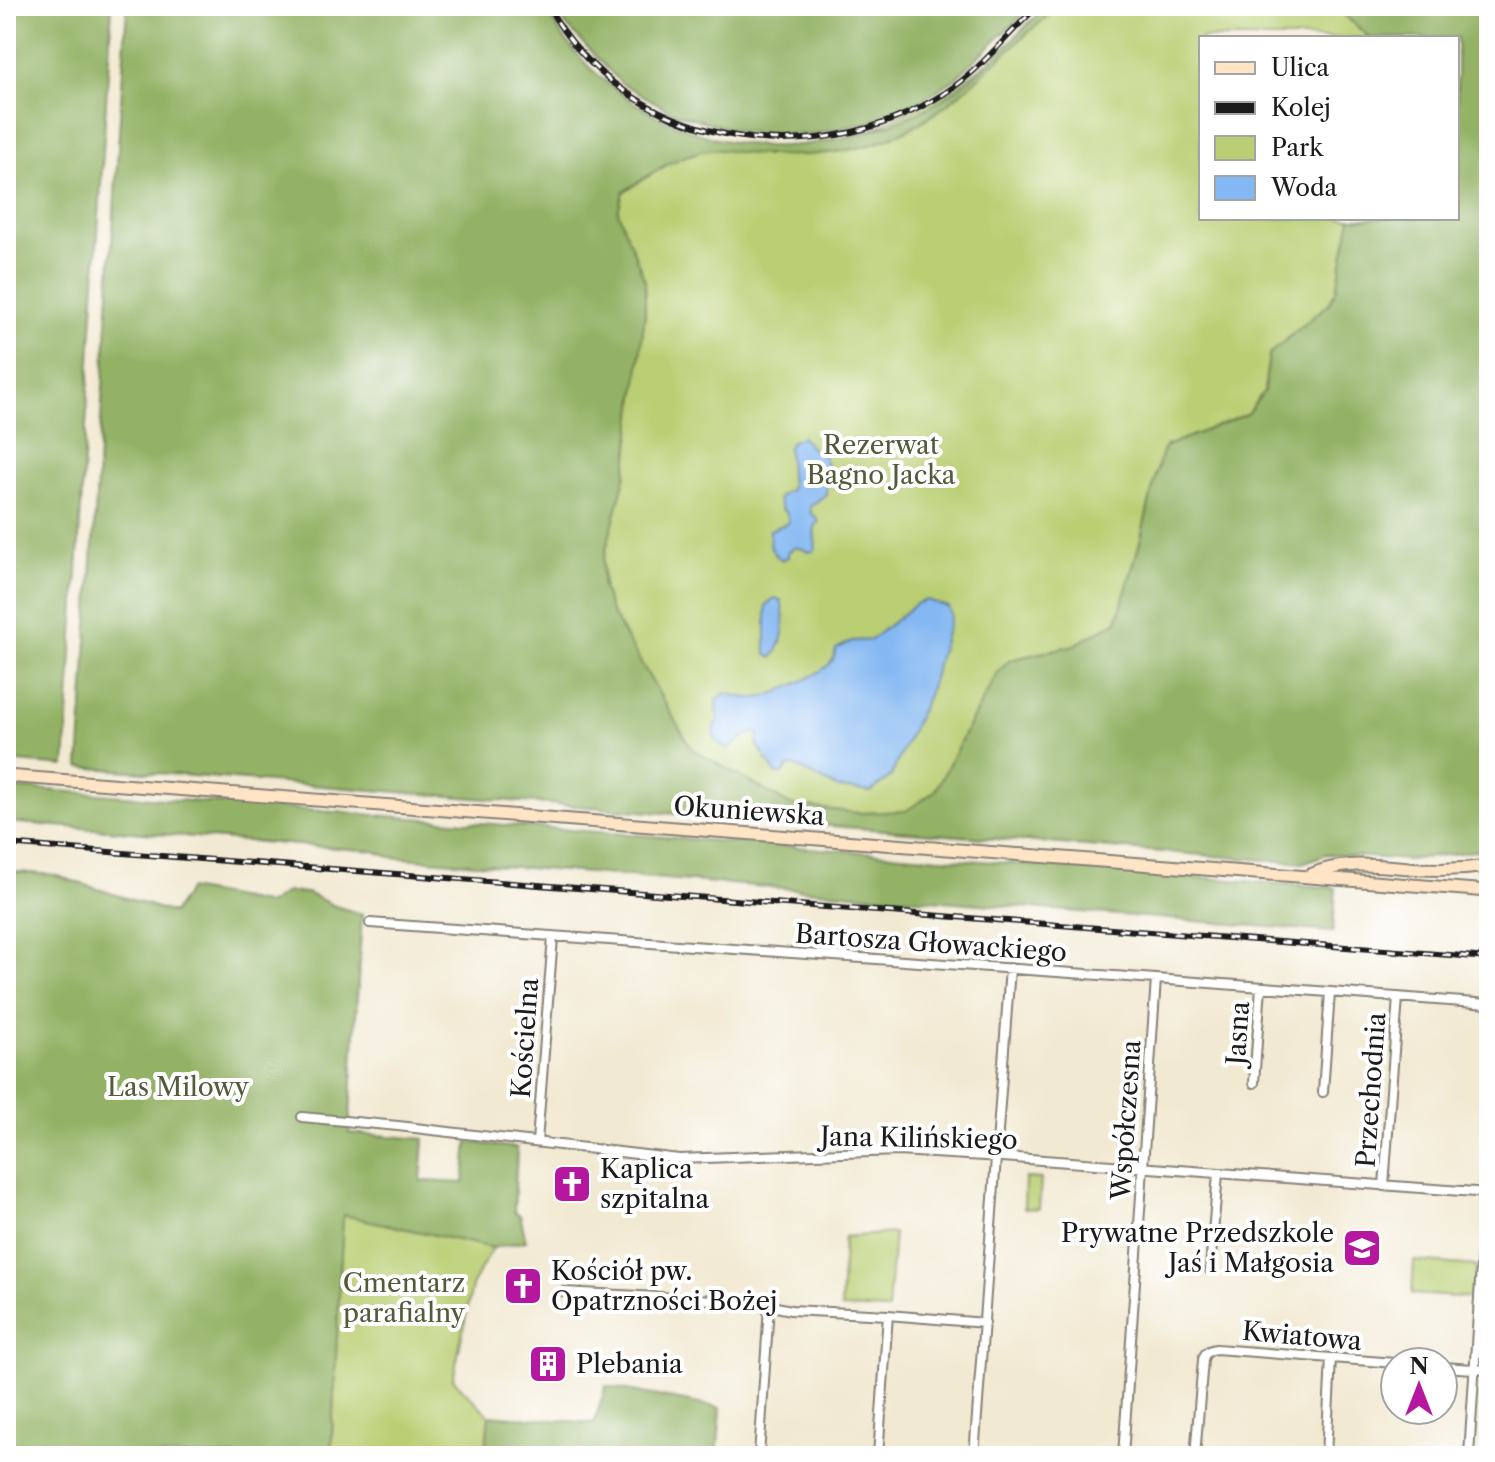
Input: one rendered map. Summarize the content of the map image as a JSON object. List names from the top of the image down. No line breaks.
{"streets":{"main road":["Okuniewska"],"street":["Bartosza Głowackiego","Jasna","Kościelna","Przechodnia","Współczesna","Jana Kilińskiego","Kwiatowa"]},"crossings":[["Bartosza Głowackiego","Jasna"],["Bartosza Głowackiego","Kościelna"],["Bartosza Głowackiego","Przechodnia"],["Bartosza Głowackiego","Współczesna"],["Kościelna","Jana Kilińskiego"],["Przechodnia","Jana Kilińskiego"],["Współczesna","Jana Kilińskiego"]],"parks":["Rezerwat Bagno Jacka","Las Milowy","Cmentarz parafialny"],"places":{"church":["Kaplica szpitalna","Kościół pw. Opatrzności Bożej"],"school or university":["Prywatne Przedszkole Jaś i Małgosia"],"building":["Plebania"]},"legend":["Ulica","Kolej","Park","Woda"],"north":"top"}
